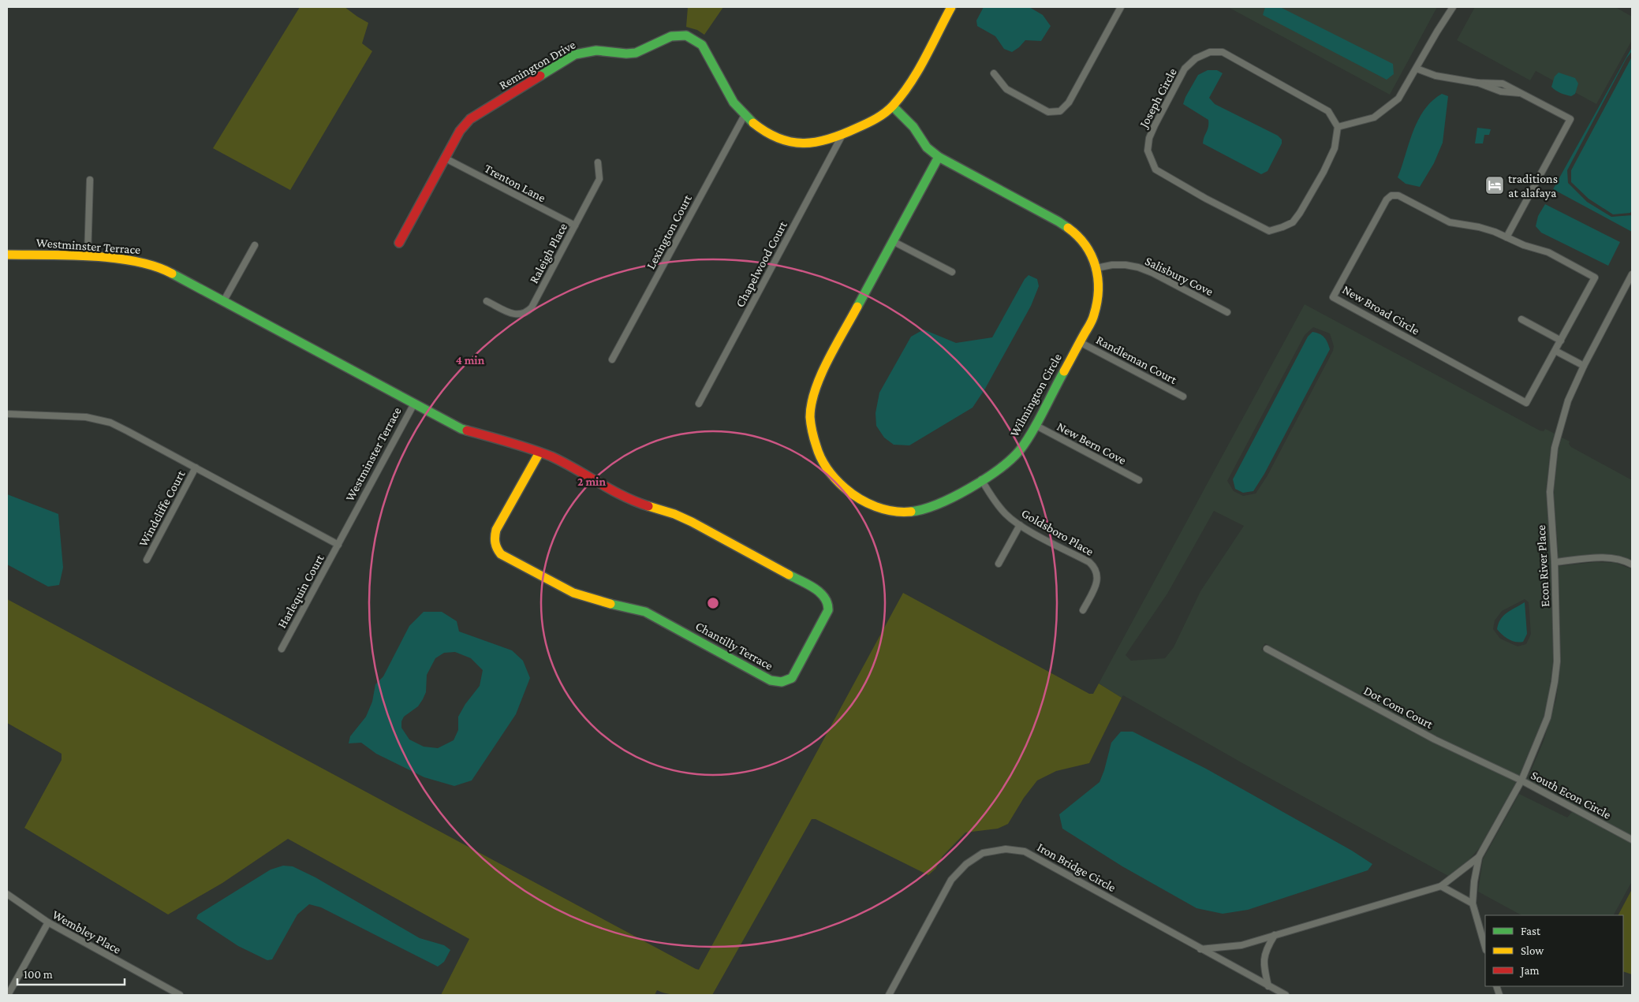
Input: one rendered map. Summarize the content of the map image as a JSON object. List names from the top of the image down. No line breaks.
{"streets":{"street":["Remington Drive","Joseph Circle","Trenton Lane","Lexington Court","Westminster Terrace","Raleigh Place","Chapelwood Court","Salisbury Cove","New Broad Circle","Randleman Court","Wilmington Circle","New Bern Cove","Windcliffe Court","Goldsboro Place","Econ River Place","Harlequin Court","Chantilly Terrace","Dot Com Court","South Econ Circle","Iron Bridge Circle","Wembley Place"]},"crossings":[["Remington Drive","Trenton Lane"],["Remington Drive","Lexington Court"],["Remington Drive","Chapelwood Court"],["Remington Drive","Wilmington Circle"],["Trenton Lane","Raleigh Place"],["Westminster Terrace","Harlequin Court"],["Westminster Terrace","Chantilly Terrace"],["Salisbury Cove","Wilmington Circle"],["Randleman Court","Wilmington Circle"],["Wilmington Circle","New Bern Cove"],["Wilmington Circle","Goldsboro Place"],["Econ River Place","Dot Com Court"],["Econ River Place","South Econ Circle"],["Dot Com Court","South Econ Circle"]],"places":{"hotel":["traditions at alafaya"]},"legend":["Fast","Slow","Jam"],"scale_bar":"100 m","rings":["4 min","2 min"]}
